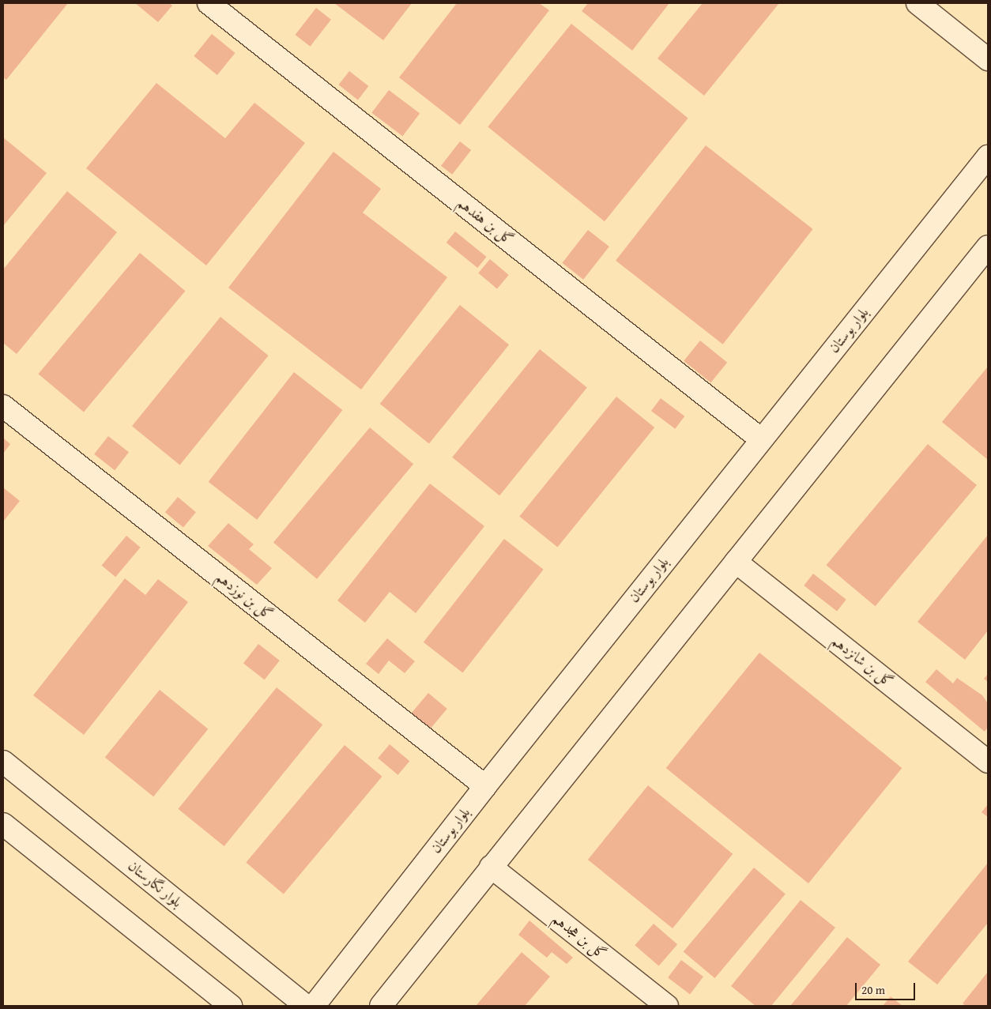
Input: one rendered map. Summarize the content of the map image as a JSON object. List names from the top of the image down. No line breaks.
{"streets":{"street":["گل بن هفدهم","بلوار بوستان","گل بن نوزدهم","گل بن شانزدهم","بلوار نگارستان","گل بن هجدهم"]},"crossings":[["گل بن هفدهم","بلوار بوستان"],["بلوار بوستان","گل بن نوزدهم"]],"scale_bar":"20 m"}
